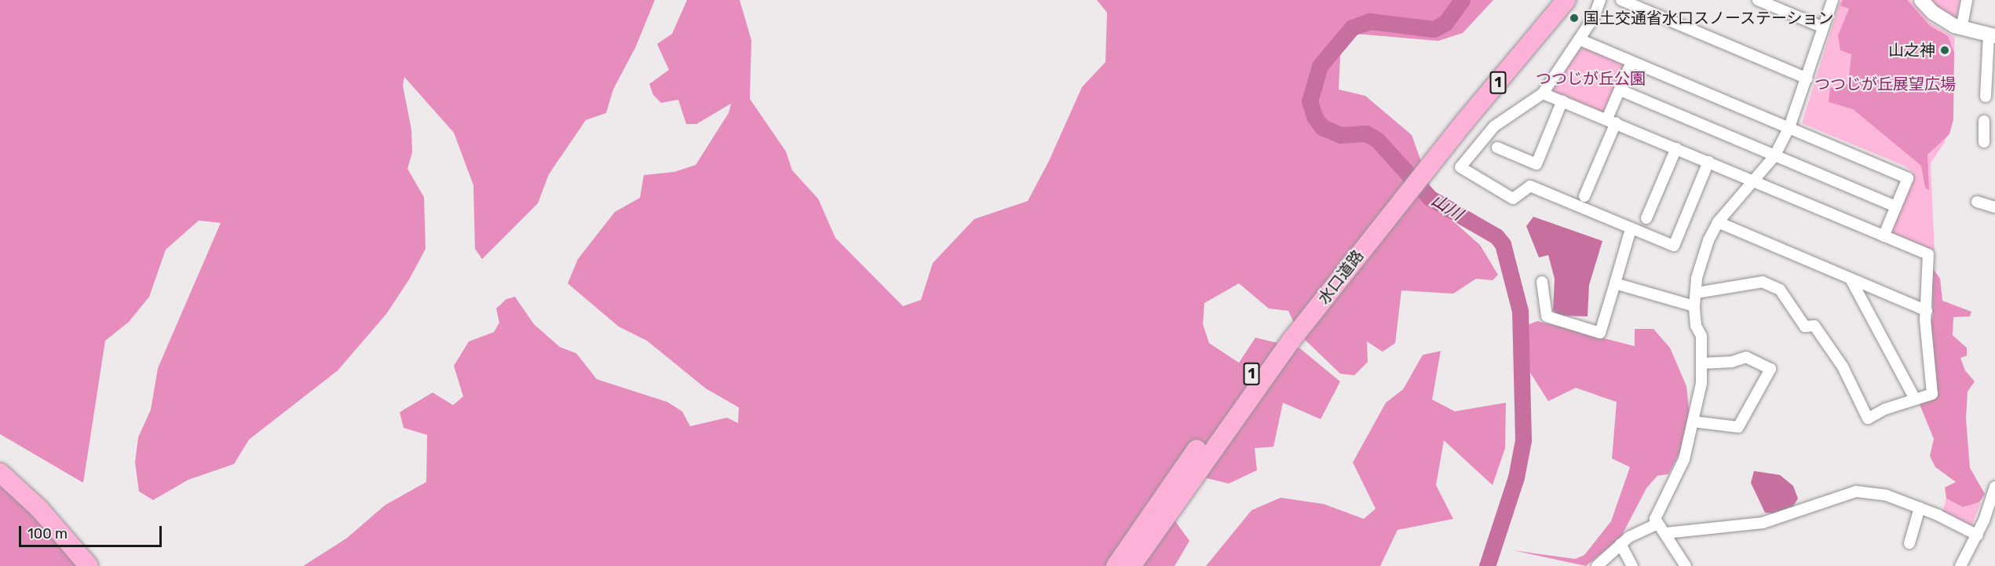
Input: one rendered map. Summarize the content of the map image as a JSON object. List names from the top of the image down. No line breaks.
{"streets":{"highway":["1","水口道路"]},"water":["山川"],"parks":["つつじが丘公園","つつじが丘展望広場"],"places":["国土交通省水口スノーステーション","山之神"],"scale_bar":"100 m"}
